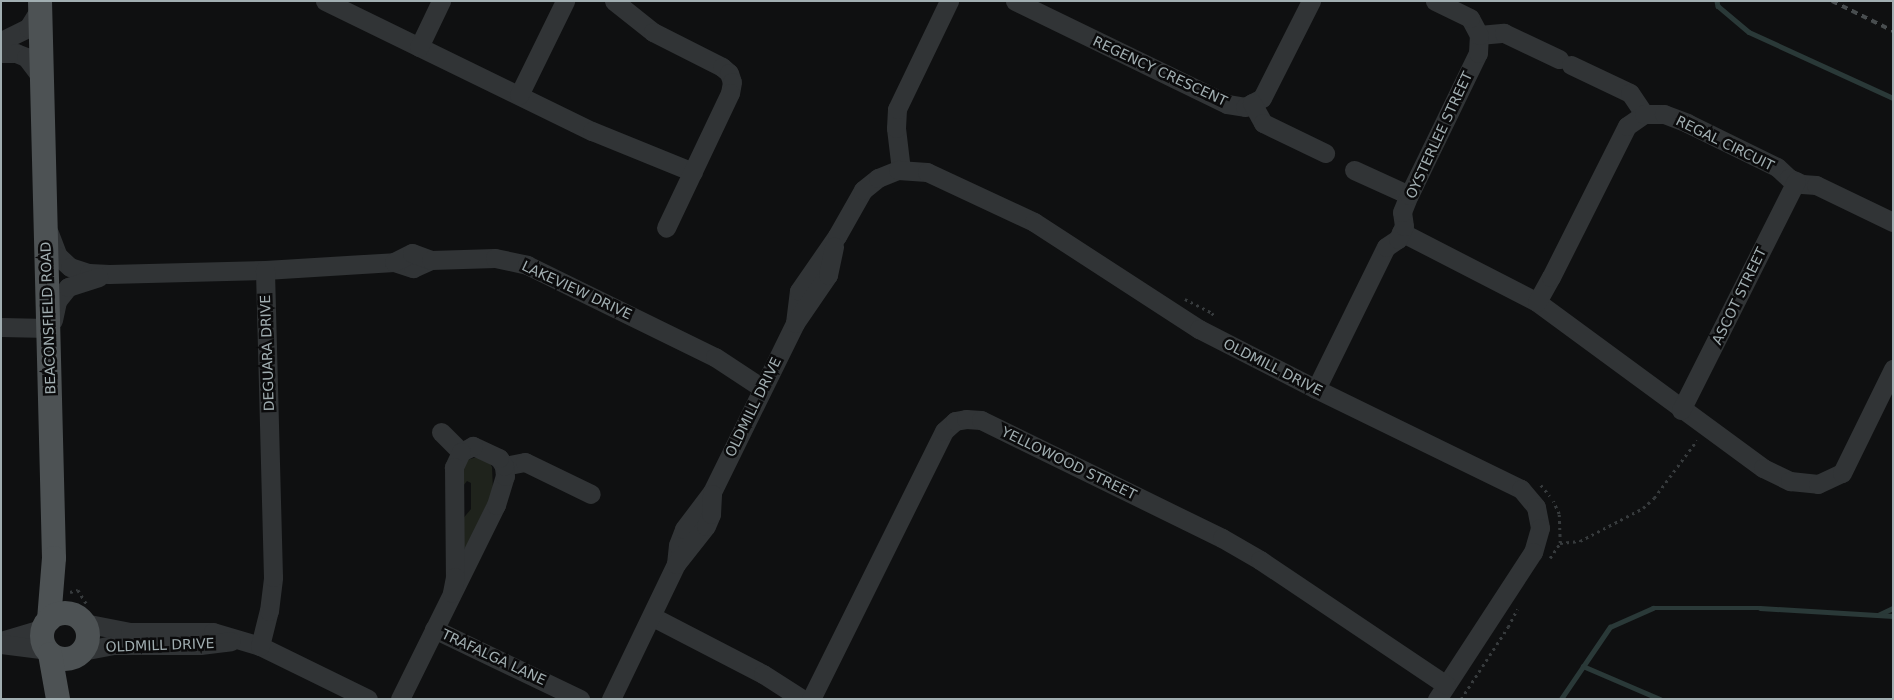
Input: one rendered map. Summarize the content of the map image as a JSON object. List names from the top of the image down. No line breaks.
{"streets":{"main road":["BEACONSFIELD ROAD"],"street":["REGENCY CRESCENT","OYSTERLEE STREET","REGAL CIRCUIT","LAKEVIEW DRIVE","ASCOT STREET","DEGUARA DRIVE","OLDMILL DRIVE","YELLOWOOD STREET","TRAFALGA LANE"]},"crossings":[["REGAL CIRCUIT","ASCOT STREET"],["LAKEVIEW DRIVE","DEGUARA DRIVE"],["LAKEVIEW DRIVE","OLDMILL DRIVE"],["BEACONSFIELD ROAD","OLDMILL DRIVE"],["DEGUARA DRIVE","OLDMILL DRIVE"],["OLDMILL DRIVE","YELLOWOOD STREET"]]}
